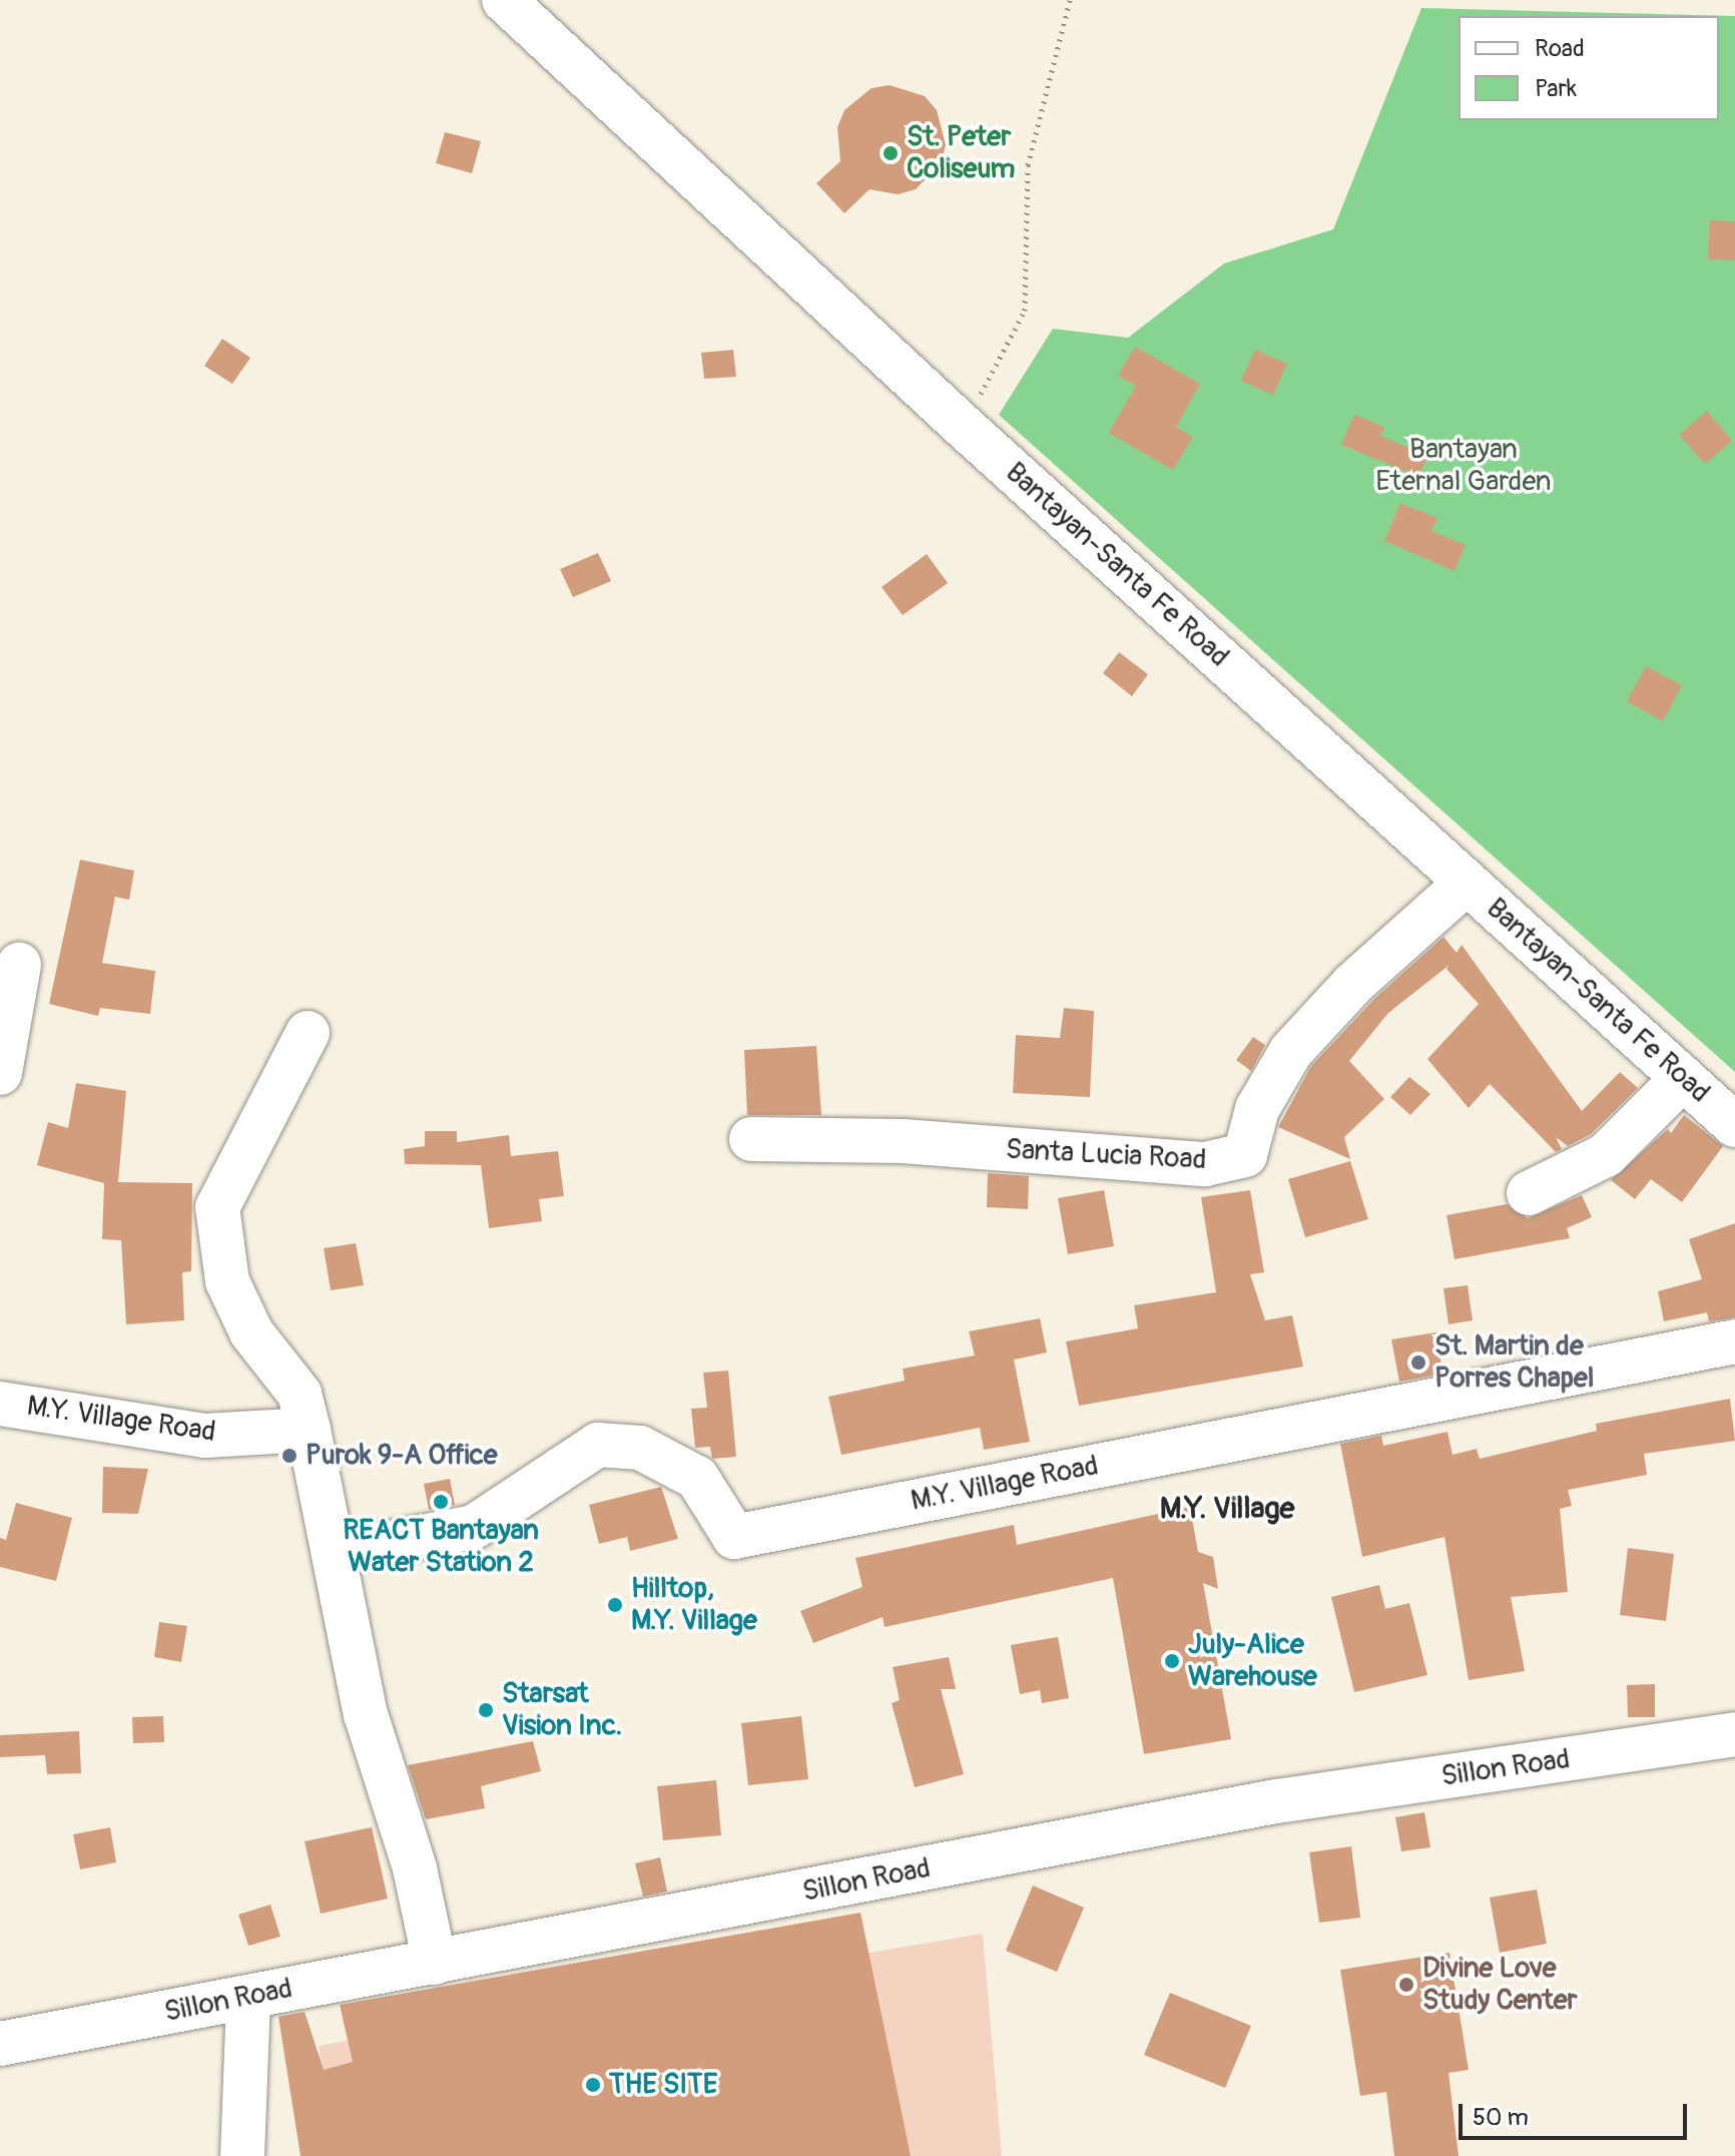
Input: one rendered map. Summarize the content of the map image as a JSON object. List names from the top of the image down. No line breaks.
{"streets":{"street":["Bantayan-Santa Fe Road","Santa Lucia Road","M.Y. Village Road","Sillon Road"]},"crossings":[["Bantayan-Santa Fe Road","Santa Lucia Road"]],"districts":["M.Y. Village"],"parks":["Bantayan Eternal Garden"],"places":["St. Peter Coliseum","St. Martin de Porres Chapel","Purok 9-A Office","REACT Bantayan Water Station 2","Hilltop, M.Y. Village","July-Alice Warehouse","Starsat Vision Inc.","Divine Love Study Center","THE SITE"],"legend":["Road","Park"],"scale_bar":"50 m"}
